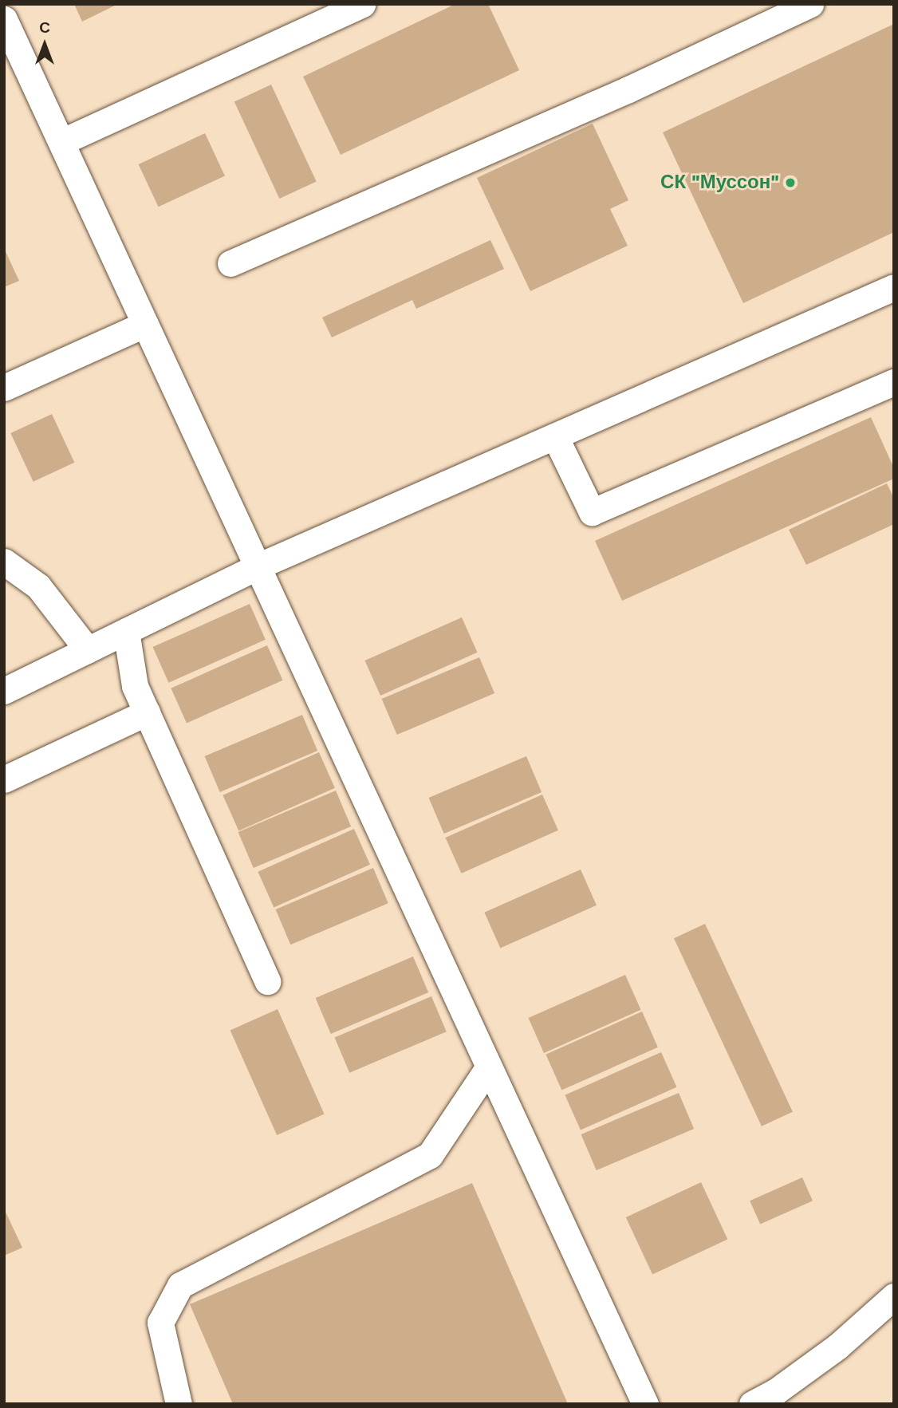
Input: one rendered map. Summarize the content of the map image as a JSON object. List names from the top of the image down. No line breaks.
{"places":["СК \"Муссон\""],"north":"top"}
